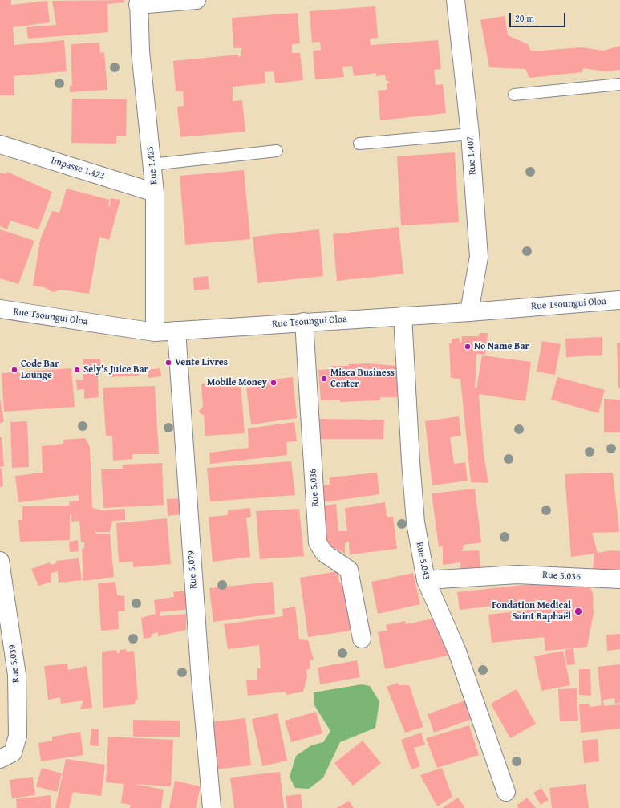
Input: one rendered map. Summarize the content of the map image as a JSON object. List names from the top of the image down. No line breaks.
{"streets":{"street":["Rue 1.407","Rue 1.423","Impasse 1.423","Rue Tsoungui Oloa","Rue 5.036","Rue 5.043","Rue 5.079","Rue 5.039"]},"crossings":[["Rue 1.407","Rue Tsoungui Oloa"],["Rue 1.423","Impasse 1.423"],["Rue 1.423","Rue Tsoungui Oloa"],["Rue Tsoungui Oloa","Rue 5.036"],["Rue Tsoungui Oloa","Rue 5.043"],["Rue Tsoungui Oloa","Rue 5.079"],["Rue 5.036","Rue 5.043"]],"places":["No Name Bar","Vente Livres","Code Bar Lounge","Sely's Juice Bar","Misca Business Center","Mobile Money","Fondation Medical Saint Raphaël"],"scale_bar":"20 m"}
